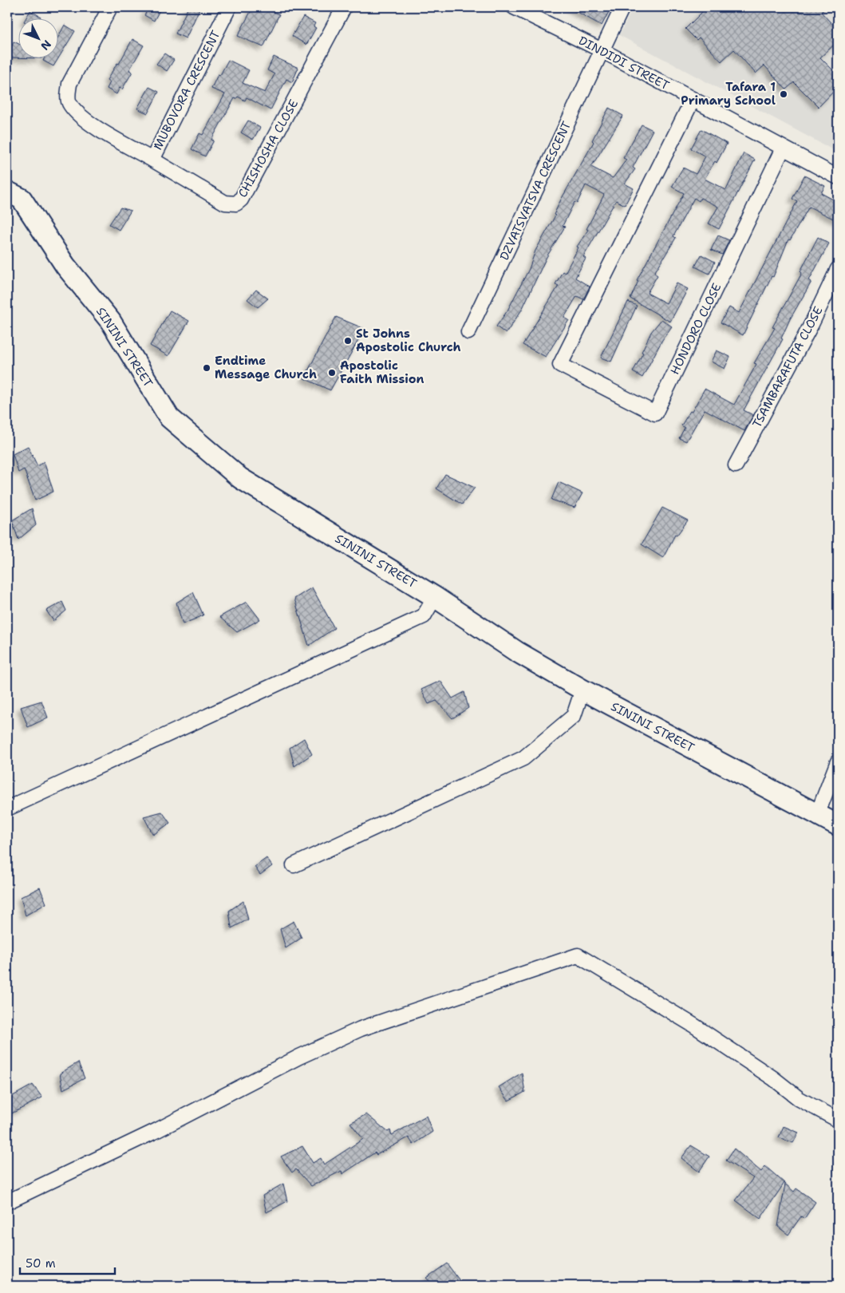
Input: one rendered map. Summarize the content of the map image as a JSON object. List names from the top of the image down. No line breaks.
{"streets":{"street":["DINDIDI STREET","MUBOVORA CRESCENT","CHISHOSHA CLOSE","DZVATSVATSVA CRESCENT","HONDORO CLOSE","SININI STREET","TSAMBARAFUTA CLOSE"]},"crossings":[["DINDIDI STREET","DZVATSVATSVA CRESCENT"],["DINDIDI STREET","HONDORO CLOSE"],["MUBOVORA CRESCENT","CHISHOSHA CLOSE"]],"places":["Tafara 1 Primary School","St Johns Apostolic Church","Endtime Message Church","Apostolic Faith Mission"],"scale_bar":"50 m","north":"bottom right"}
